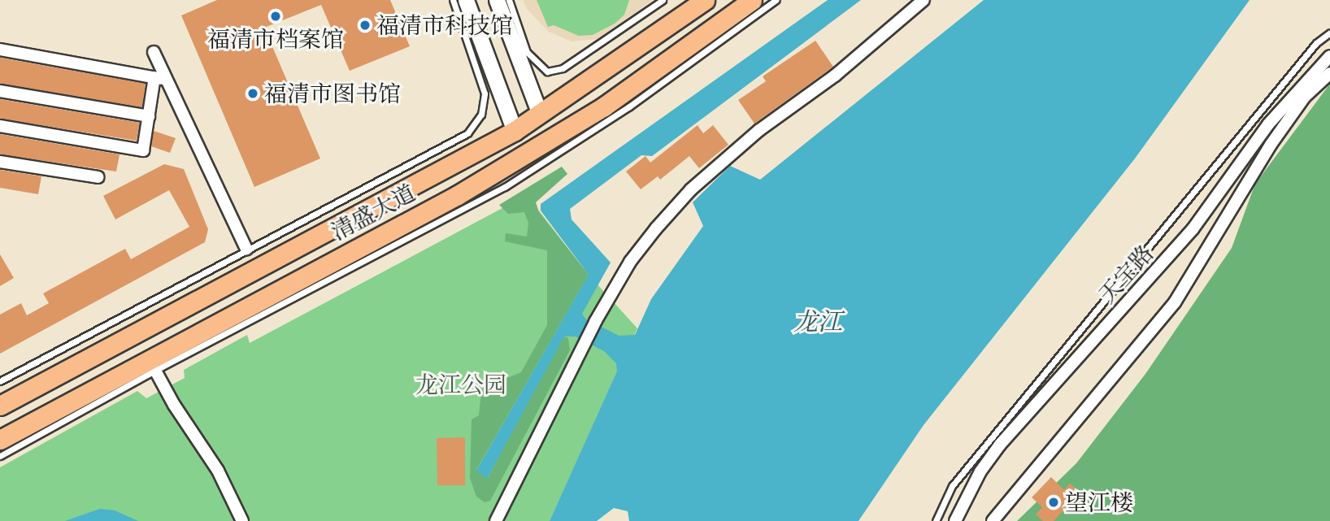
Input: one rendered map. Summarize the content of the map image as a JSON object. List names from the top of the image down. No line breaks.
{"streets":{"main road":["清盛大道"],"street":["天宝路"]},"water":["龙江"],"parks":["龙江公园"],"places":["福清市档案馆","福清市科技馆","福清市图书馆","望江楼"]}
